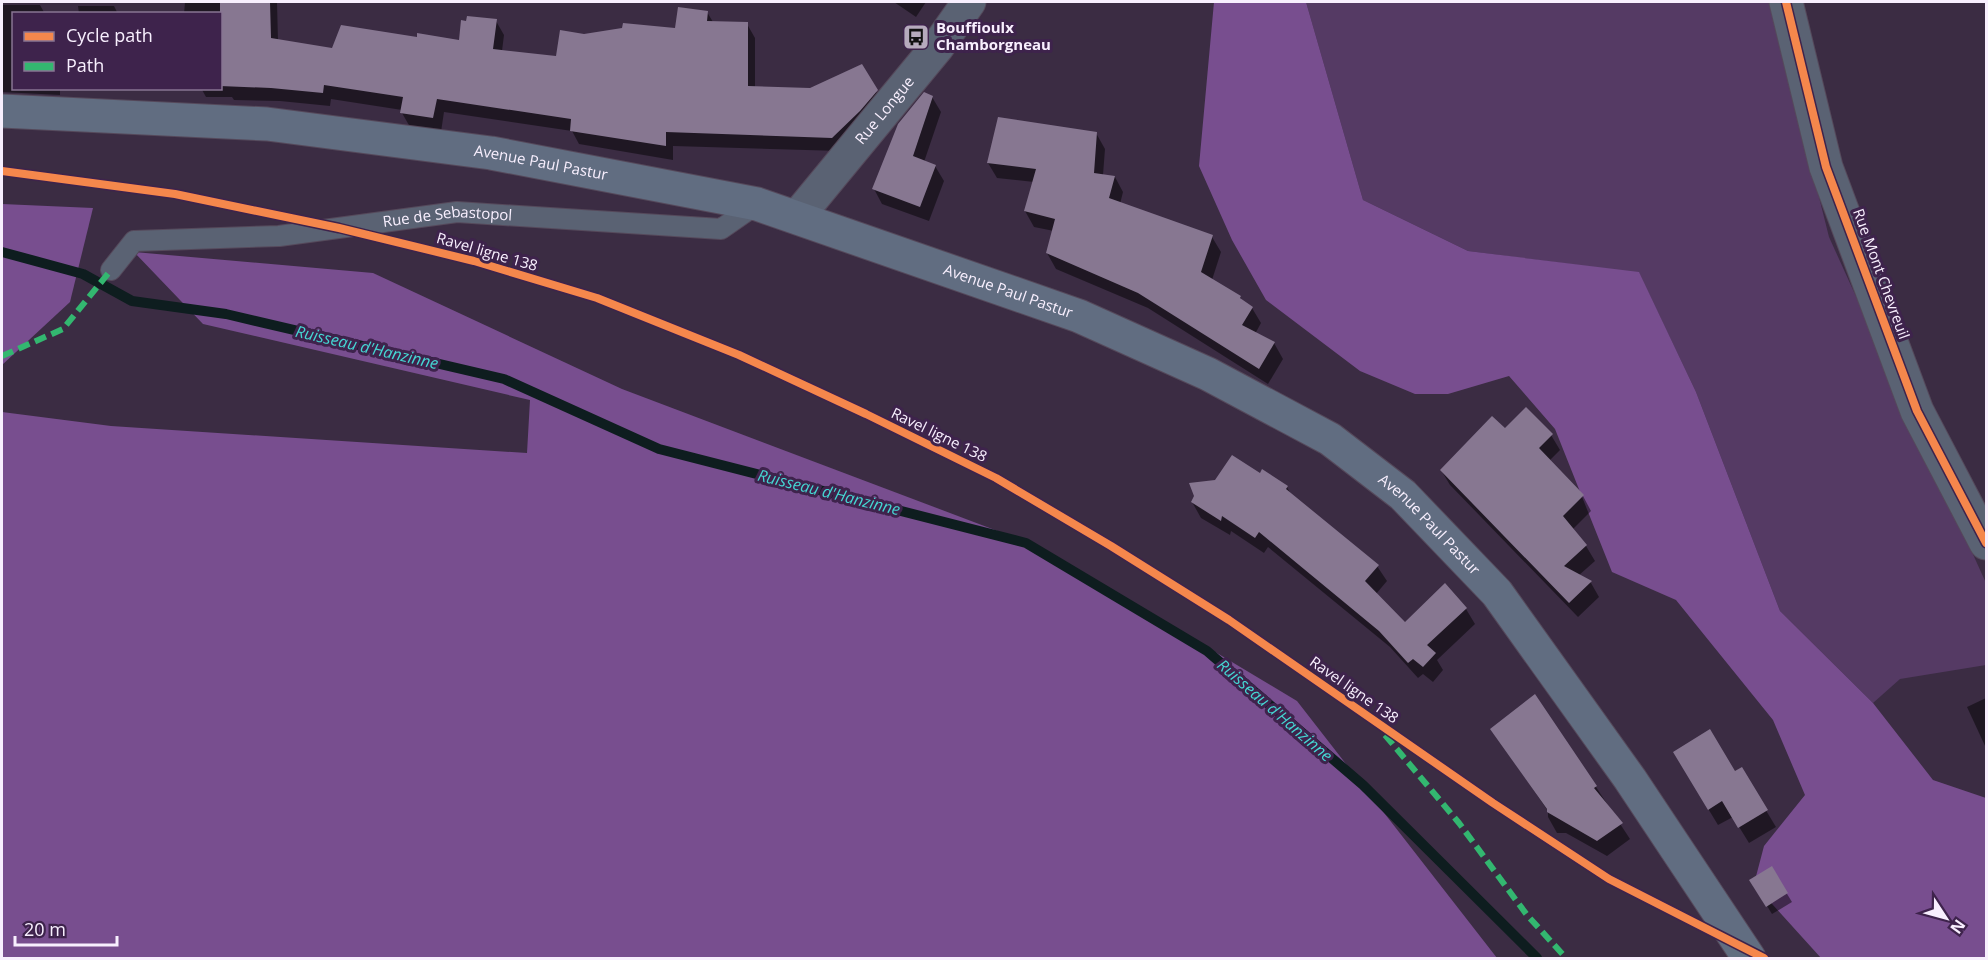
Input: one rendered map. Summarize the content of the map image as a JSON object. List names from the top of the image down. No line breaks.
{"streets":{"main road":["Avenue Paul Pastur"],"street":["Rue Longue","Rue Mont Chevreuil"],"lane":["Rue de Sebastopol"],"cycle path":["Ravel ligne 138"]},"crossings":[["Rue Longue","Avenue Paul Pastur"],["Avenue Paul Pastur","Rue de Sebastopol"]],"water":["Ruisseau d'Hanzinne"],"places":{"bus stop":["Bouffioulx Chamborgneau"]},"legend":["Cycle path","Path"],"scale_bar":"20 m","north":"bottom right"}
